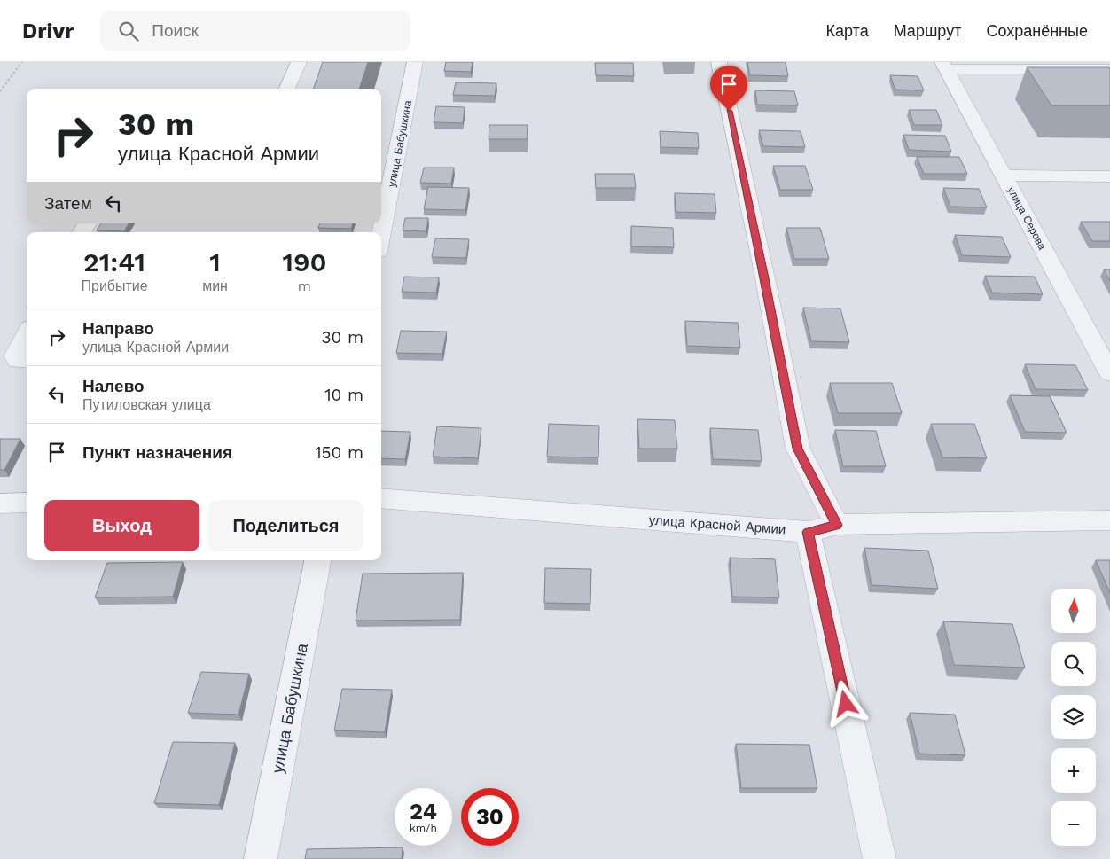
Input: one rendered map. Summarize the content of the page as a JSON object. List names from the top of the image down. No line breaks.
{"streets":{"street":["улица Бабушкина","улица Серова","улица Красной Армии"]},"north":"top","page":{"header":"Drivr","search":"Поиск","nav":["Карта","Маршрут","Сохранённые"],"turn":["30 m","улица Красной Армии"],"then":"Затем","eta":["21:41","Прибытие","1","мин","190","m"],"list":[{"name":"Направо","note":"улица Красной Армии","value":"30 m"},{"name":"Налево","note":"Путиловская улица","value":"10 m"},{"name":"Пункт назначения","value":"150 m"}],"buttons":["Выход","Поделиться"],"map_buttons":["+","−"],"speed":"24 km/h","limit":"30"}}
